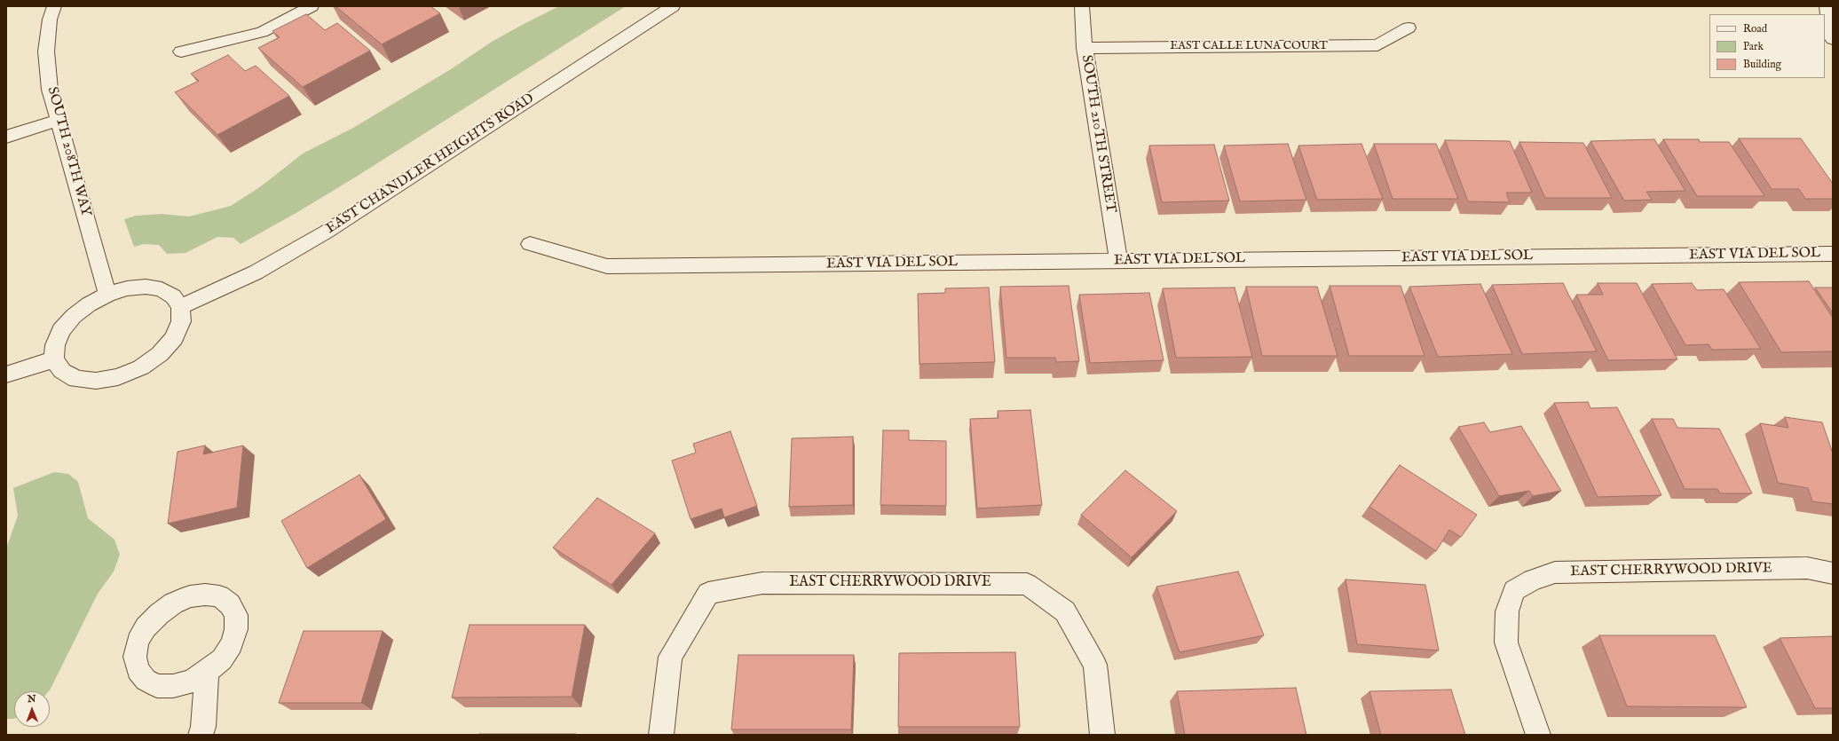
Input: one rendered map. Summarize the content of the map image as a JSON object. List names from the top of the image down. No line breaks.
{"streets":{"street":["EAST CALLE LUNA COURT","SOUTH 210TH STREET","SOUTH 208TH WAY","EAST CHANDLER HEIGHTS ROAD","EAST VIA DEL SOL","EAST CHERRYWOOD DRIVE"]},"crossings":[["EAST CALLE LUNA COURT","SOUTH 210TH STREET"],["SOUTH 210TH STREET","EAST VIA DEL SOL"],["SOUTH 208TH WAY","EAST CHANDLER HEIGHTS ROAD"]],"legend":["Road","Park","Building"],"north":"top"}
